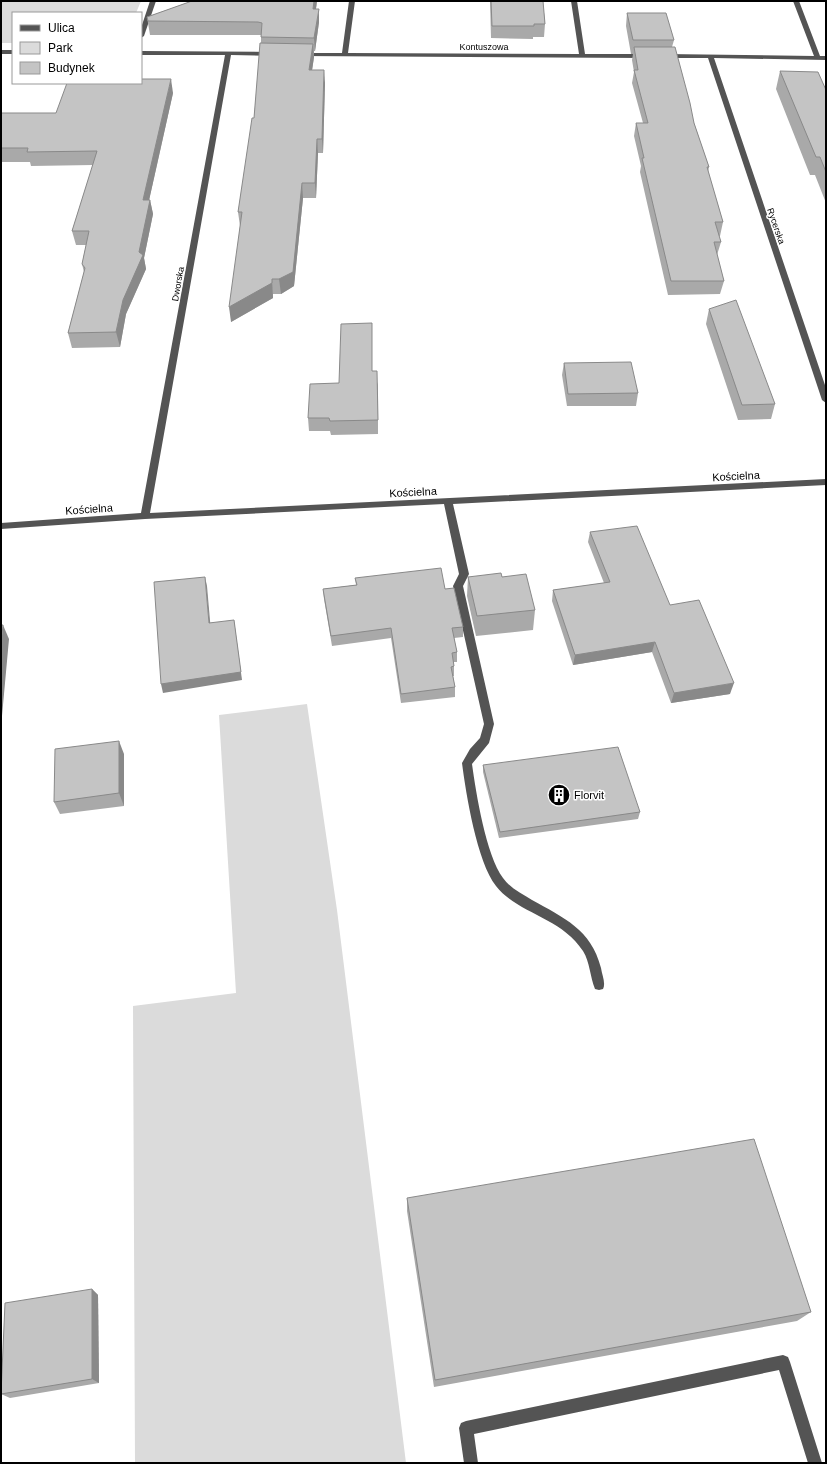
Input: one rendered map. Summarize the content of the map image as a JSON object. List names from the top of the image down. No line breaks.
{"streets":{"street":["Kontuszowa","Rycerska","Dworska","Kościelna"]},"crossings":[["Dworska","Kościelna"]],"places":{"building":["Florvit"]},"legend":["Ulica","Park","Budynek"]}
